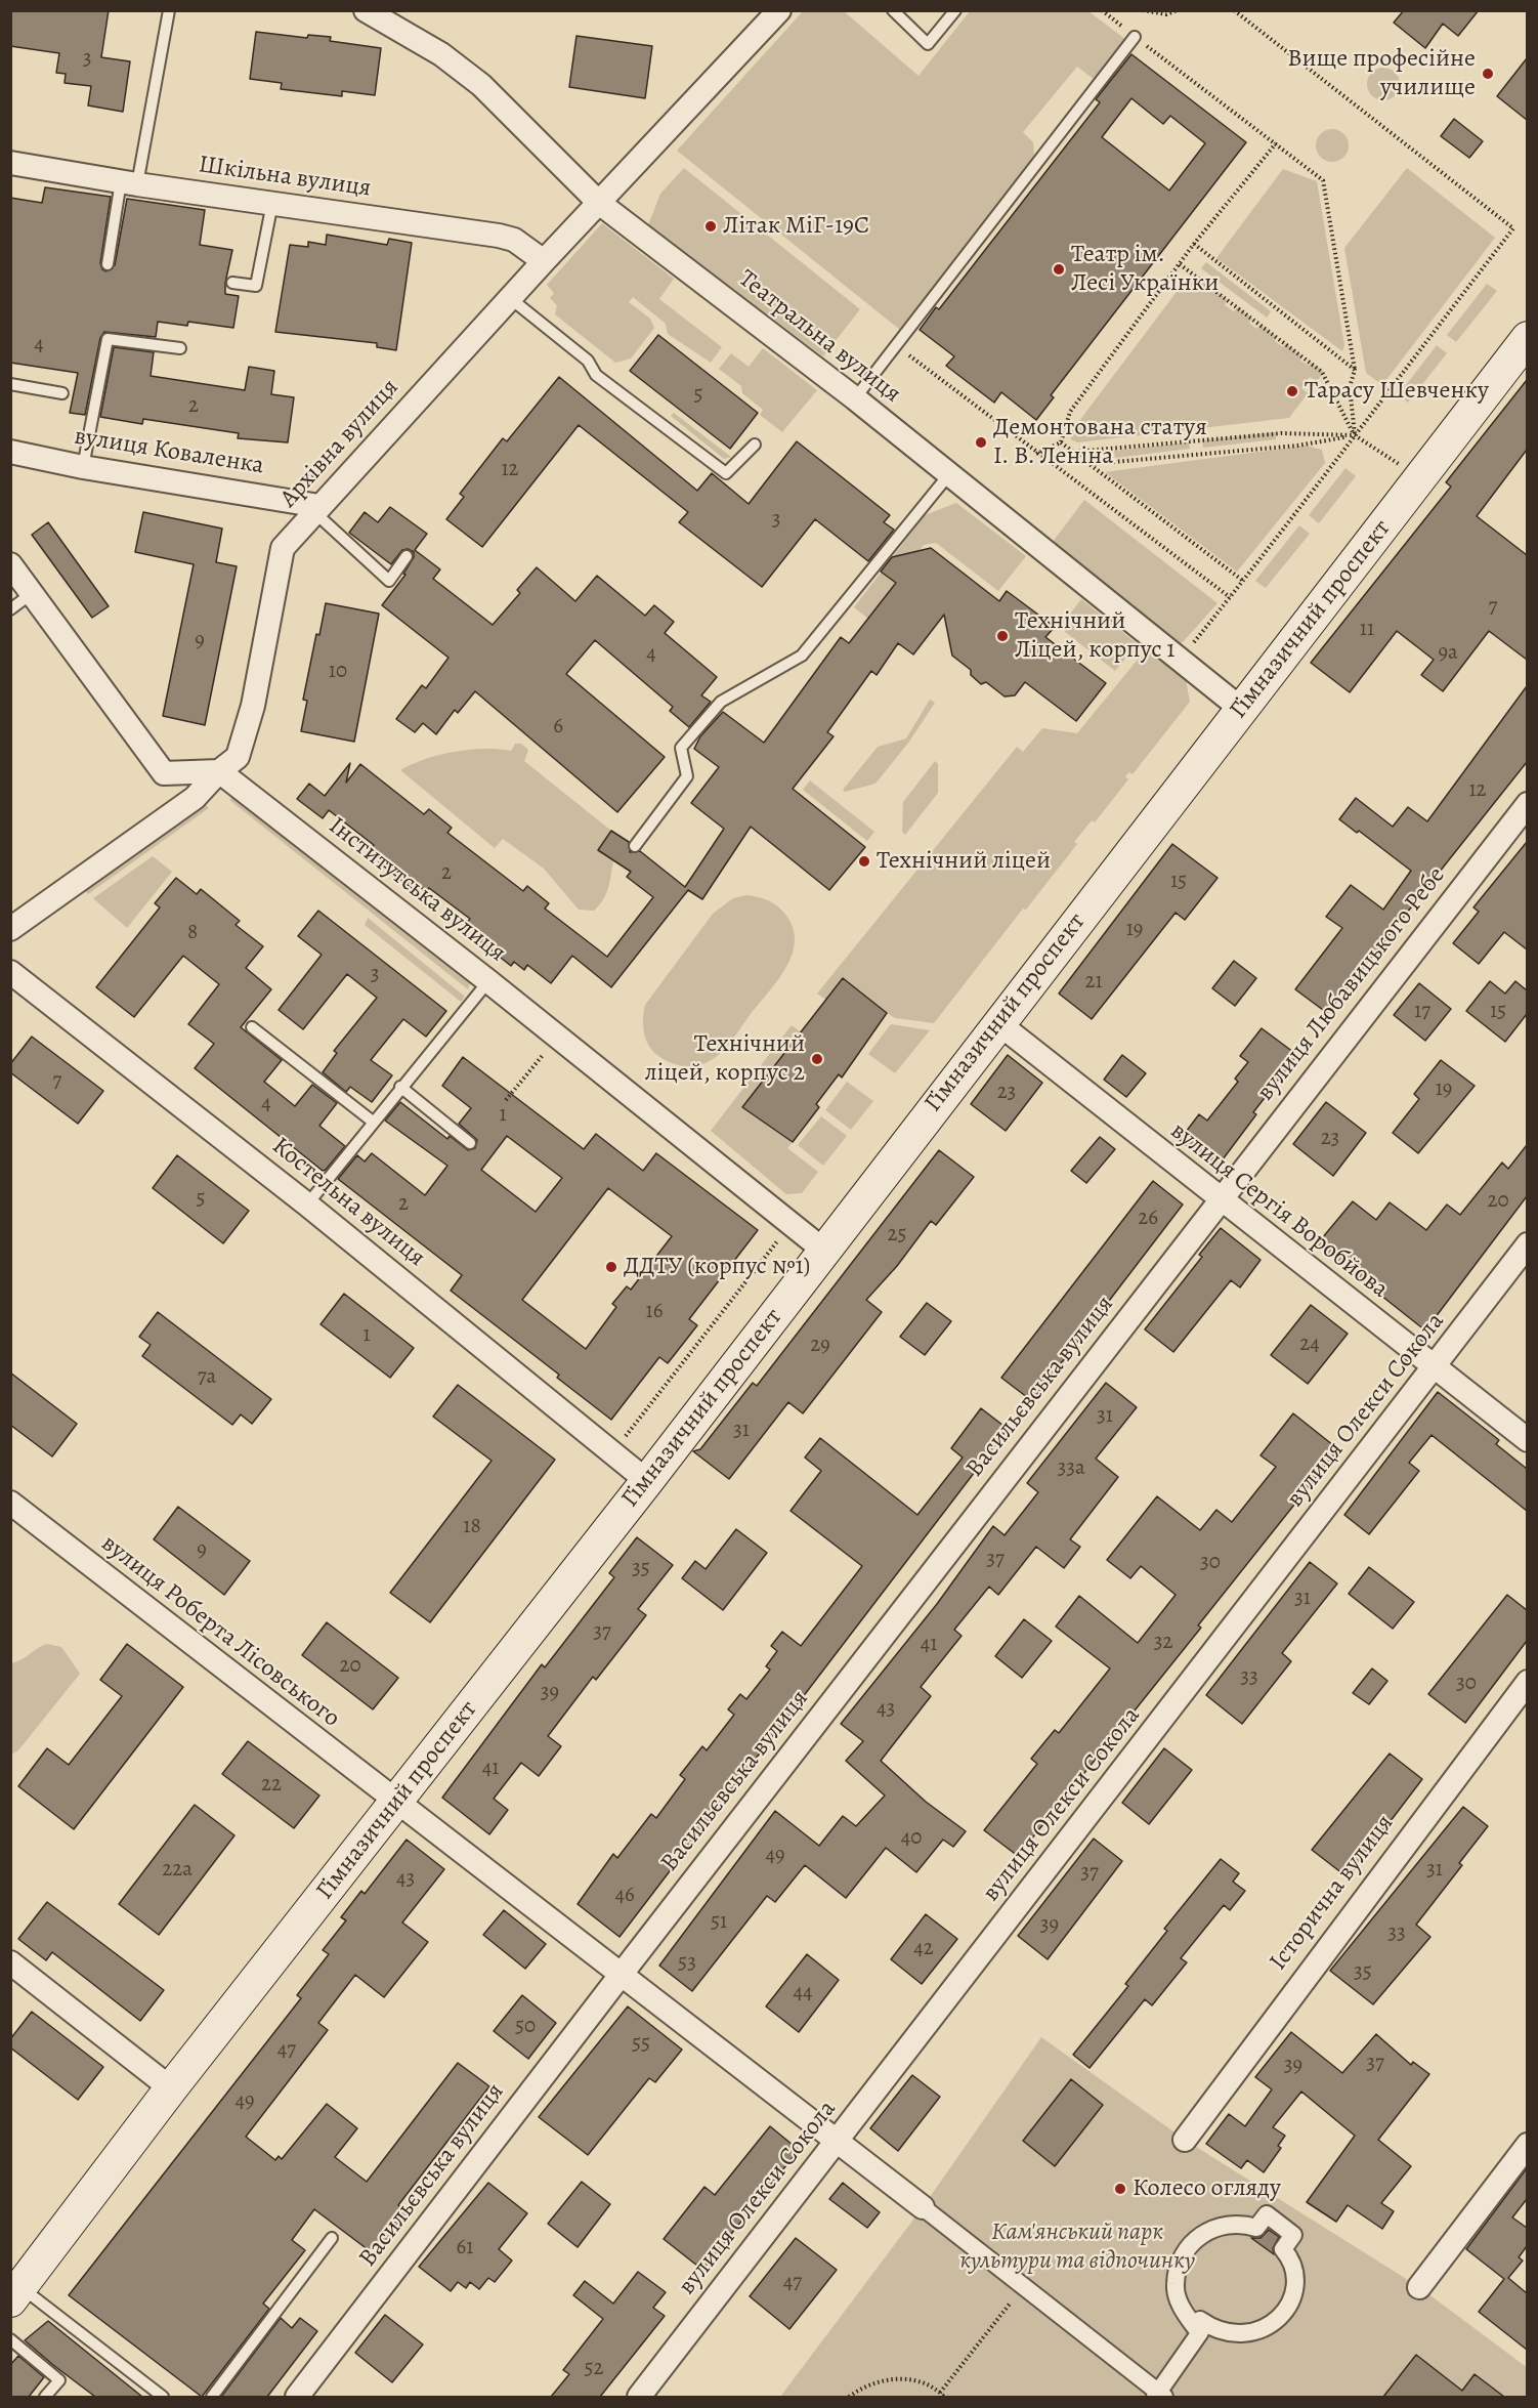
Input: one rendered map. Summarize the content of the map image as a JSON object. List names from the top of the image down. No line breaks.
{"streets":{"main road":["Гімназичний проспект"],"street":["Шкільна вулиця","Театральна вулиця","Архівна вулиця","вулиця Коваленка","Інститутська вулиця","вулиця Любавицького Ребе","Костельна вулиця","вулиця Сергія Воробйова","Васильєвська вулиця","вулиця Олекси Сокола","вулиця Роберта Лісовського","Історична вулиця"]},"crossings":[["Шкільна вулиця","Архівна вулиця"],["Театральна вулиця","Архівна вулиця"],["Театральна вулиця","Гімназичний проспект"],["Архівна вулиця","вулиця Коваленка"],["Архівна вулиця","Інститутська вулиця"],["Гімназичний проспект","Інститутська вулиця"],["Гімназичний проспект","Костельна вулиця"],["Гімназичний проспект","вулиця Сергія Воробйова"],["Гімназичний проспект","вулиця Роберта Лісовського"],["вулиця Любавицького Ребе","вулиця Сергія Воробйова"],["вулиця Любавицького Ребе","Васильєвська вулиця"],["вулиця Сергія Воробйова","Васильєвська вулиця"],["вулиця Сергія Воробйова","вулиця Олекси Сокола"],["Васильєвська вулиця","вулиця Роберта Лісовського"],["вулиця Олекси Сокола","вулиця Роберта Лісовського"]],"parks":["Кам'янський парк культури та відпочинку"],"places":["Вище професійне училище","Літак МіГ-19С","Театр ім. Лесі Українки","Тарасу Шевченку","Демонтована статуя І. В. Леніна","Технічний Ліцей, корпус 1","Технічний ліцей","Технічний ліцей, корпус 2","ДДТУ (корпус №1)","Колесо огляду"],"house_numbers":["3","4","5","2","12","3","7","11","9","9а","4","10","6","12","2","15","19","8","3","21","17","15","7","19","23","4","1","23","5","20","2","26","25","16","1","24","29","7а","31","31","33а","18","9","37","30","35","31","37","32","41","20","33","30","39","43","41","22","40","49","22а","31","37","43","46","51","39","33","42","53","35","44","50","55","47","37","39","49","61","47","52"]}
